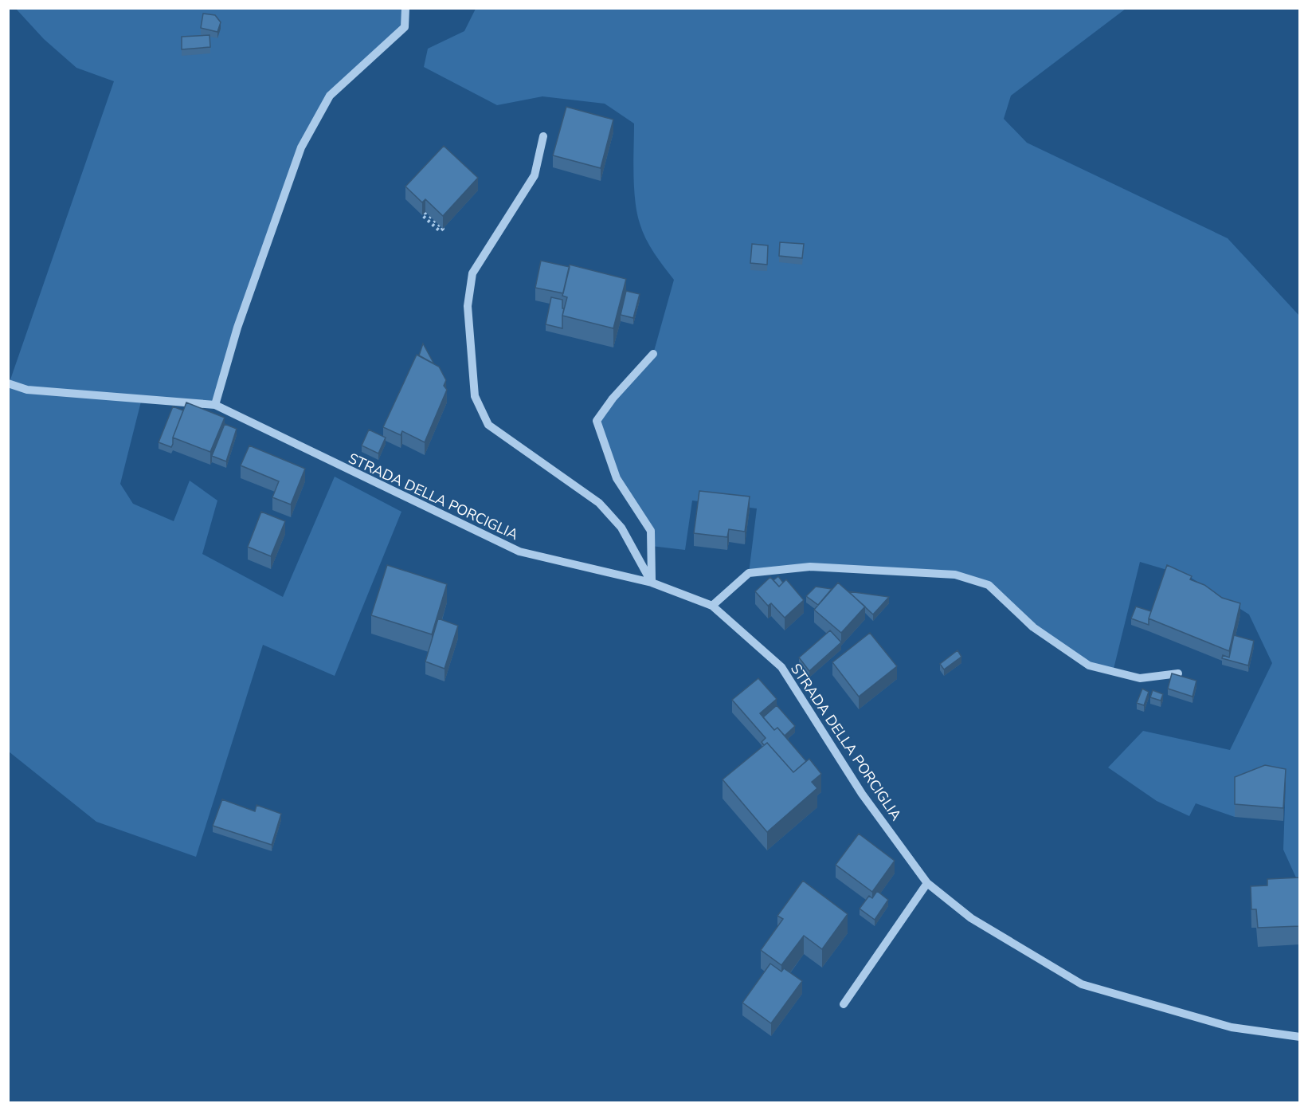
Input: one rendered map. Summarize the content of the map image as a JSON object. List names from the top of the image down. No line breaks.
{"streets":{"street":["STRADA DELLA PORCIGLIA"]}}
